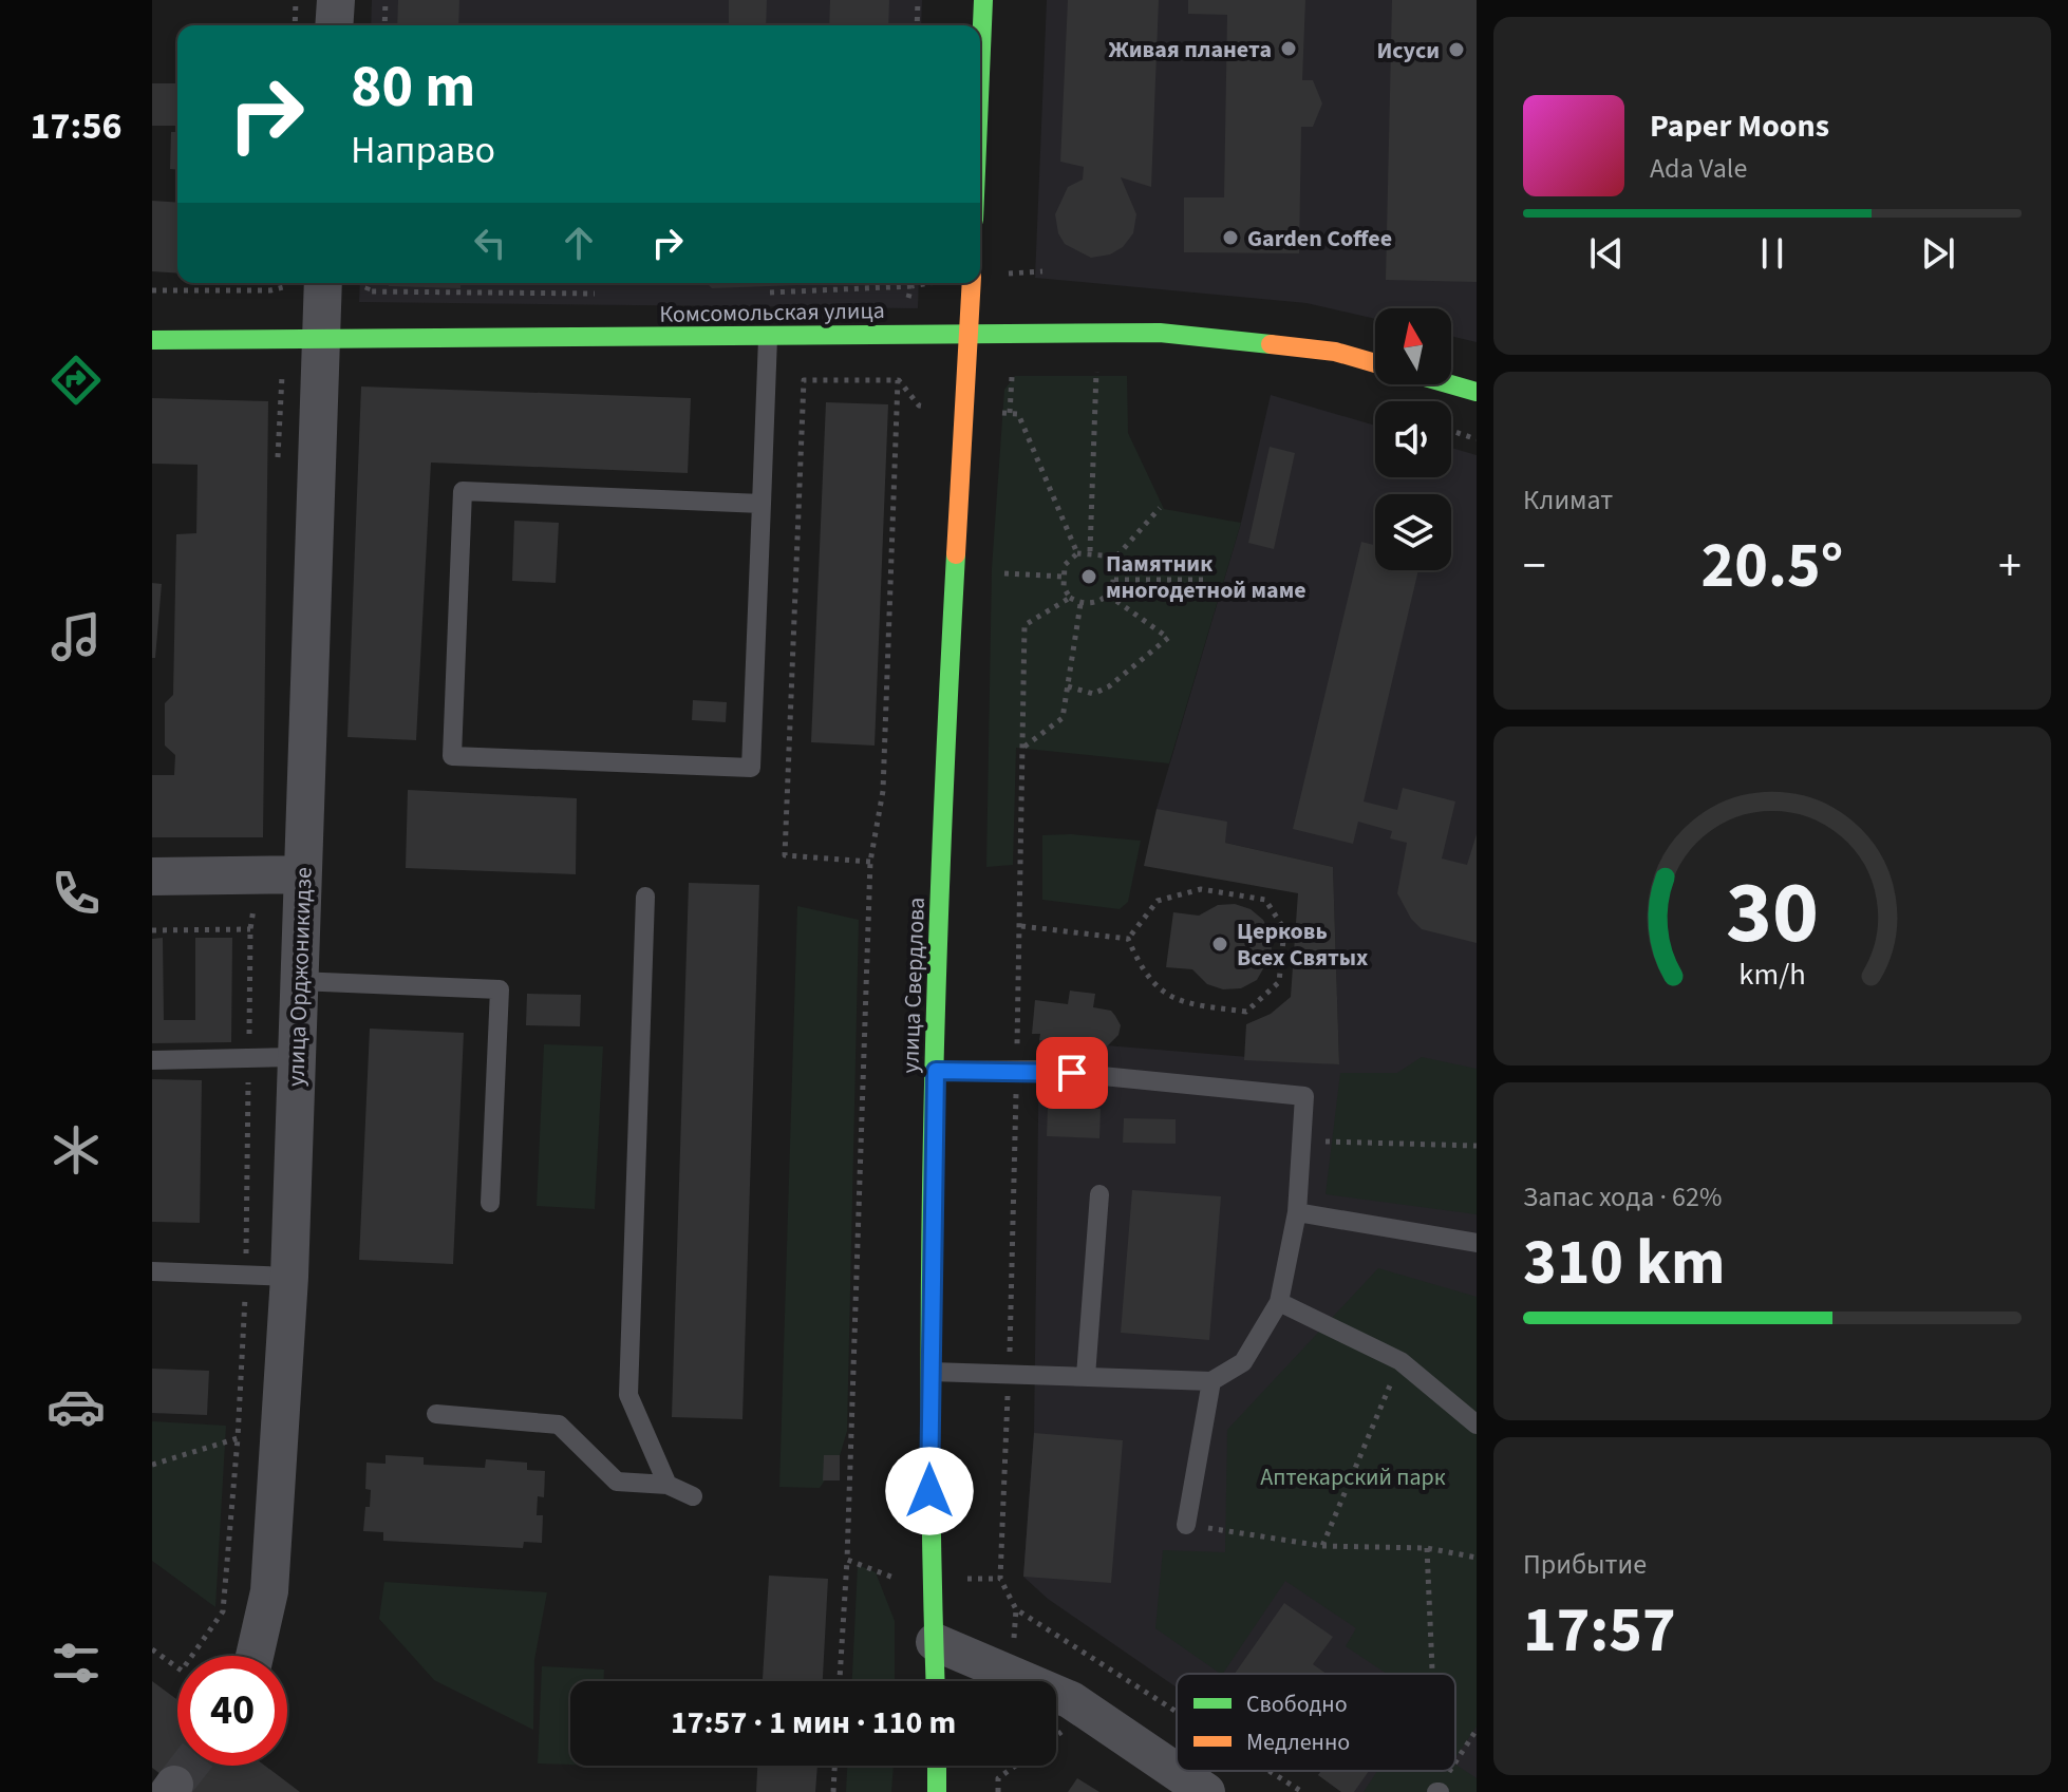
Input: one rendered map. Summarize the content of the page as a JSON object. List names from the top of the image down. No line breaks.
{"streets":{"street":["Комсомольская улица","улица Орджоникидзе","улица Свердлова"]},"crossings":[["Комсомольская улица","улица Орджоникидзе"],["Комсомольская улица","улица Свердлова"]],"parks":["Аптекарский парк"],"places":["Живая планета","Исуси","Garden Coffee","Памятник многодетной маме","Церковь Всех Святых"],"legend":["Свободно","Медленно"],"north":"top","page":{"tabs":"17:56","turn":["80 m","Направо"],"song":["Paper Moons","Ada Vale"],"tile":["Климат",["Запас хода · 62%","310 km"],["Прибытие","17:57"]],"heat":["−","20.5°","+"],"limit":"40","trip":"17:57 · 1 мин · 110 m","gauge":["30","km/h"]}}
